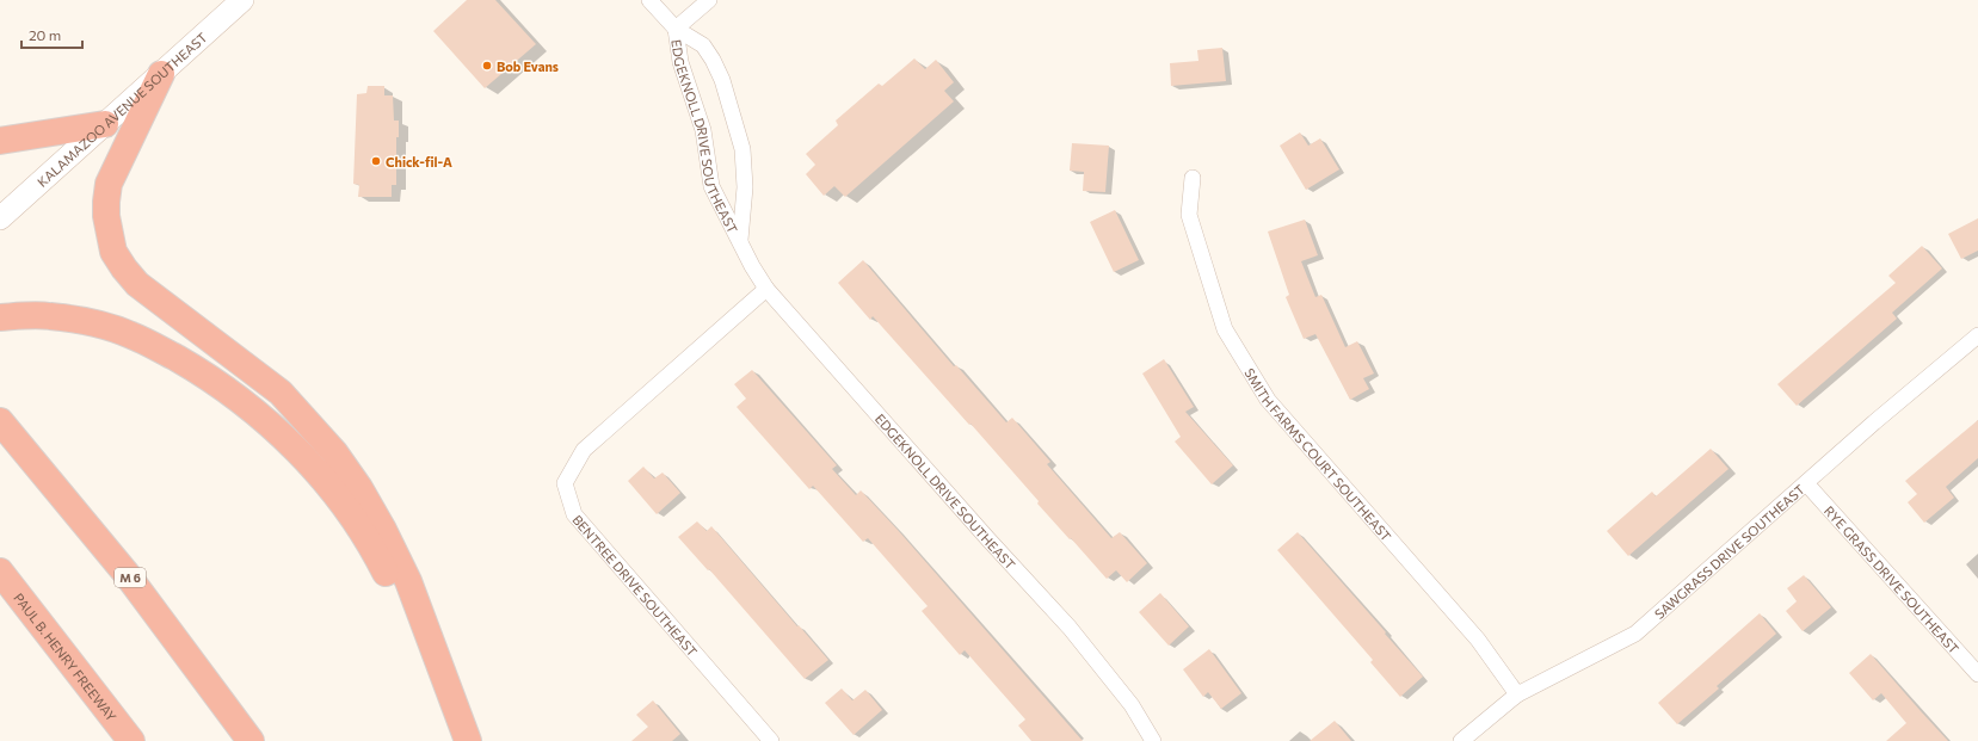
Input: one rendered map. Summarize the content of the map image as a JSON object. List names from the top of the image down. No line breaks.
{"streets":{"highway":["M 6","PAUL B. HENRY FREEWAY"],"main road":["KALAMAZOO AVENUE SOUTHEAST"],"street":["EDGEKNOLL DRIVE SOUTHEAST","SMITH FARMS COURT SOUTHEAST","SAWGRASS DRIVE SOUTHEAST","RYE GRASS DRIVE SOUTHEAST","BENTREE DRIVE SOUTHEAST"]},"crossings":[["EDGEKNOLL DRIVE SOUTHEAST","BENTREE DRIVE SOUTHEAST"],["SMITH FARMS COURT SOUTHEAST","SAWGRASS DRIVE SOUTHEAST"],["SAWGRASS DRIVE SOUTHEAST","RYE GRASS DRIVE SOUTHEAST"]],"places":["Bob Evans","Chick-fil-A"],"scale_bar":"20 m"}
